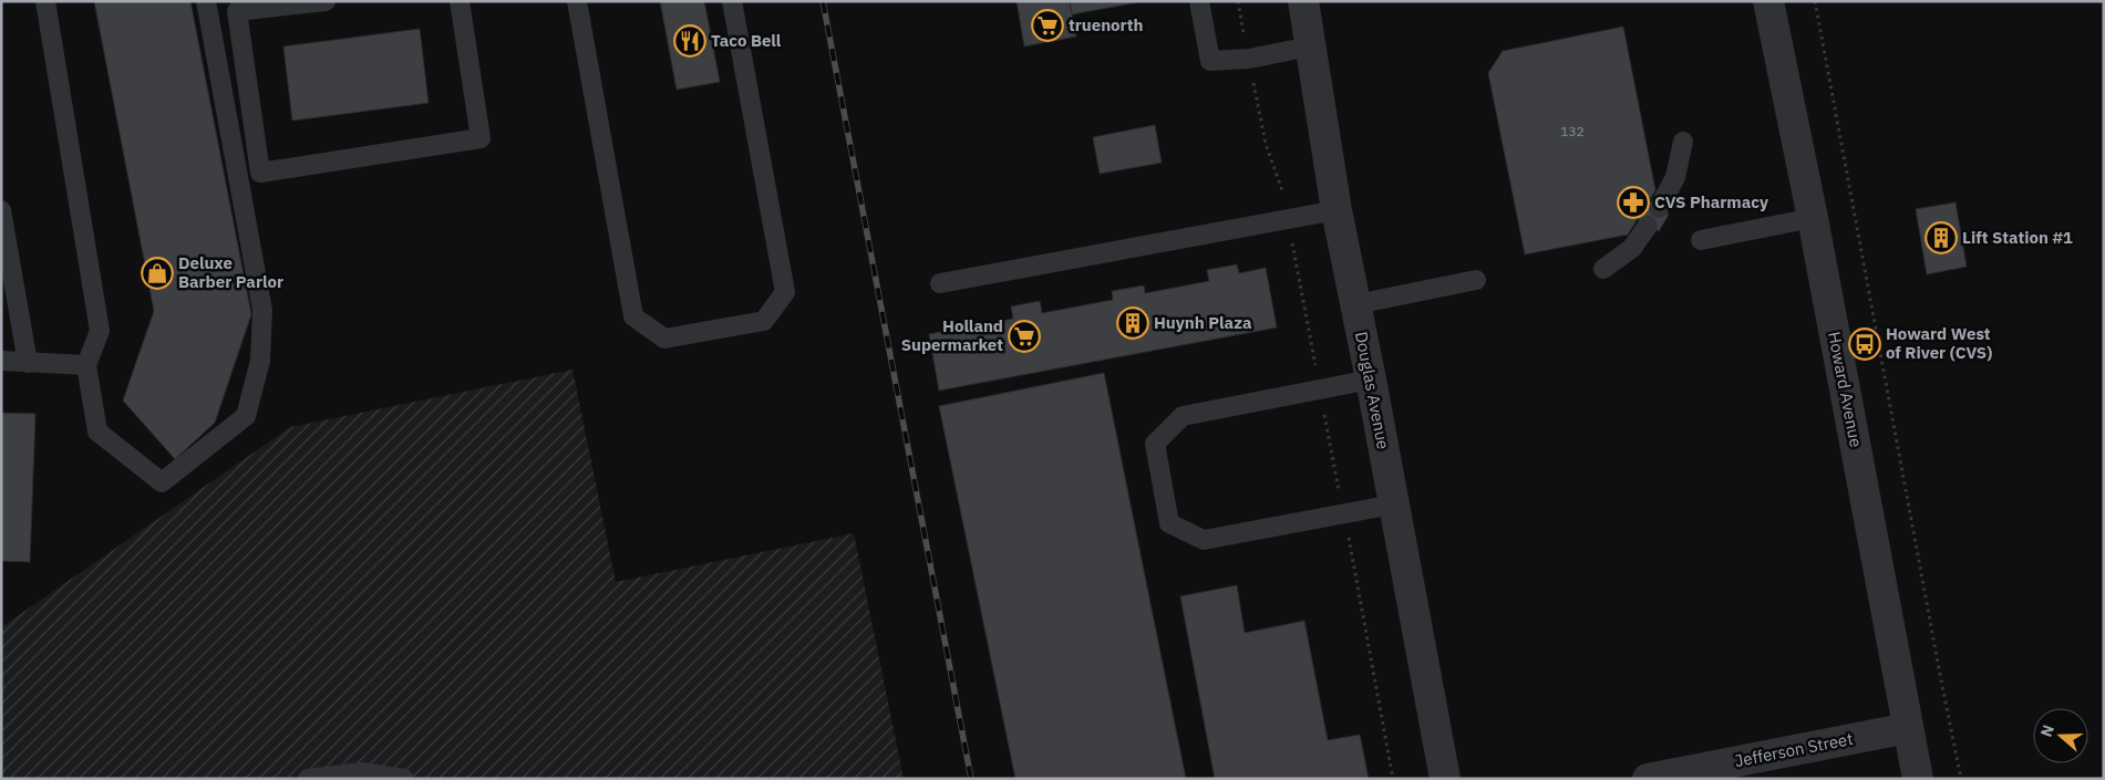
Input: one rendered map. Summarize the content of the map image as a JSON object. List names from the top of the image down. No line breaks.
{"streets":{"street":["Howard Avenue","Douglas Avenue","Jefferson Street"]},"crossings":[["Howard Avenue","Jefferson Street"]],"places":{"supermarket":["truenorth","Holland Supermarket"],"restaurant":["Taco Bell"],"pharmacy":["CVS Pharmacy"],"building":["Lift Station #1","Huynh Plaza"],"shop":["Deluxe Barber Parlor"],"bus stop":["Howard West of River (CVS)"]},"house_numbers":["132"],"north":"left"}
